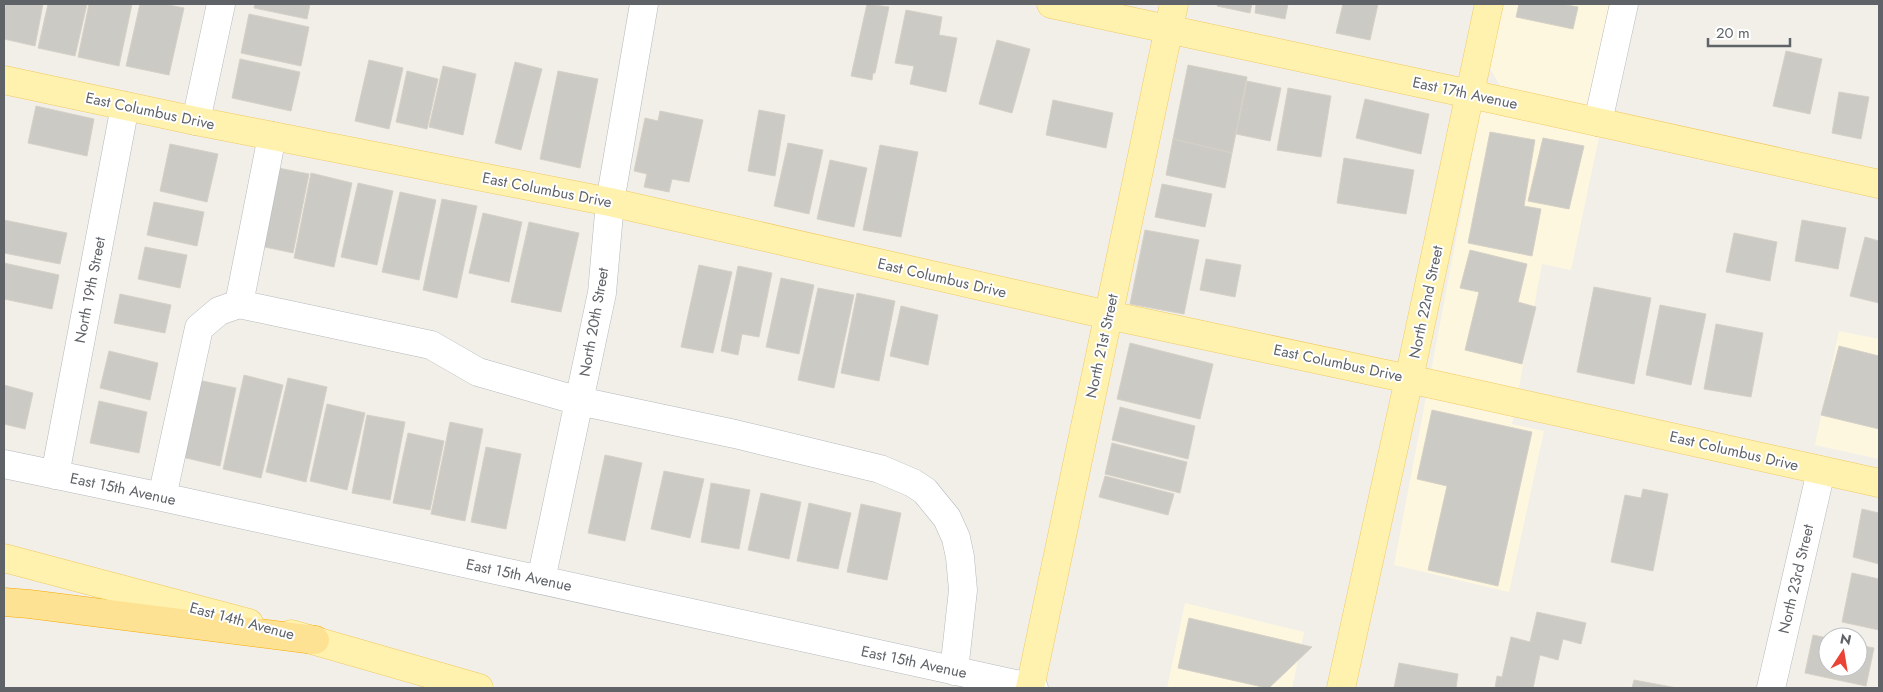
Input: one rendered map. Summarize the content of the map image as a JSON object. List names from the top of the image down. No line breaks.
{"streets":{"main road":["East 17th Avenue","East Columbus Drive","North 22nd Street","North 21st Street","East 14th Avenue"],"street":["North 19th Street","North 20th Street","East 15th Avenue","North 23rd Street"]},"crossings":[["East 17th Avenue","North 22nd Street"],["East 17th Avenue","North 21st Street"],["East Columbus Drive","North 19th Street"],["East Columbus Drive","North 22nd Street"],["East Columbus Drive","North 20th Street"],["East Columbus Drive","North 21st Street"],["East Columbus Drive","North 23rd Street"],["North 19th Street","East 15th Avenue"],["North 20th Street","East 15th Avenue"],["North 21st Street","East 15th Avenue"]],"scale_bar":"20 m","north":"top"}
